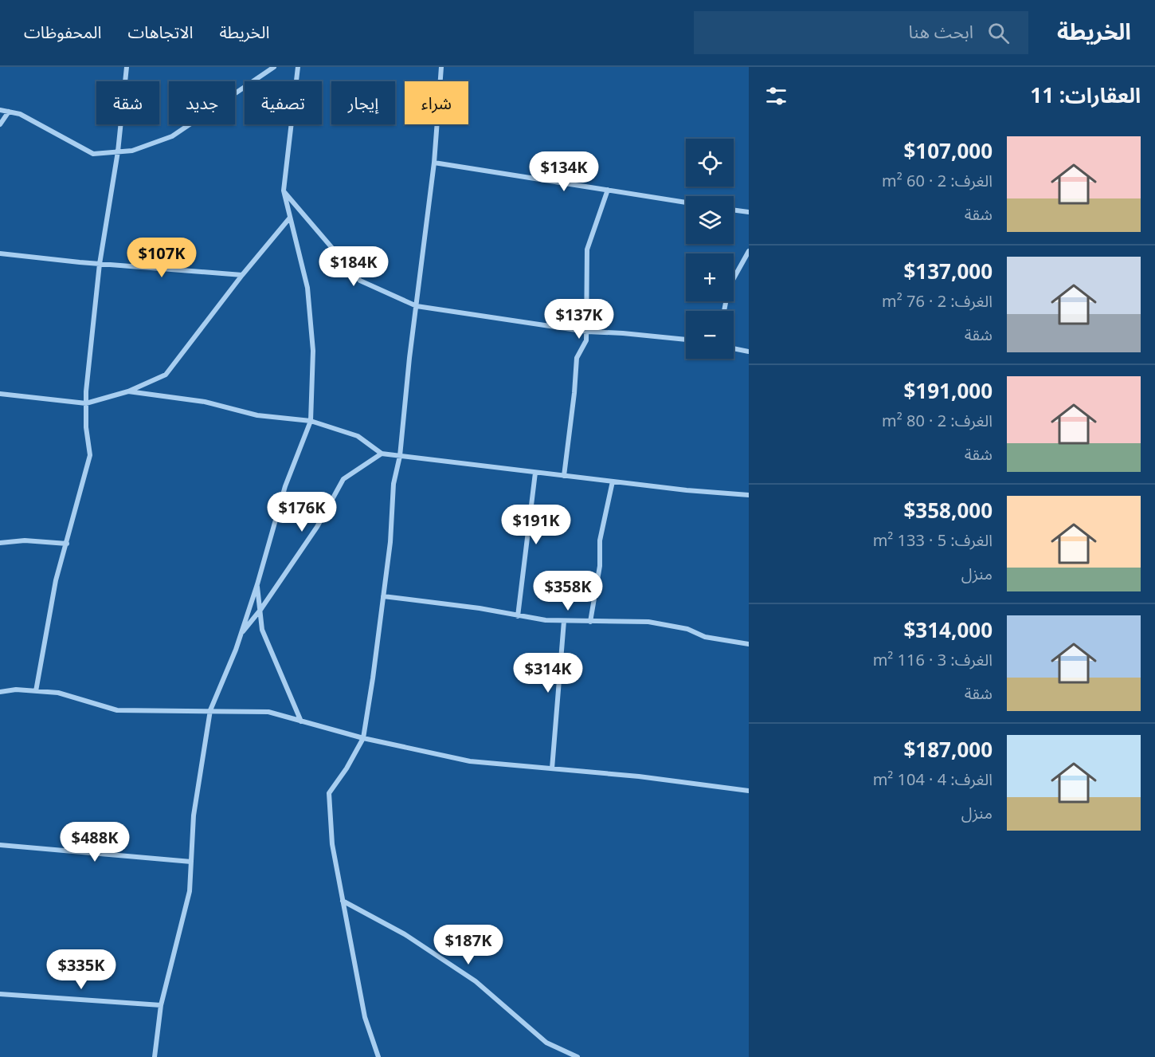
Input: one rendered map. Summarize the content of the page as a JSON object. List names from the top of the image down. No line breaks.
{"page":{"header":"الخريطة","search":"ابحث هنا","nav":["الخريطة","الاتجاهات","المحفوظات"],"heading":"العقارات: 11","chip":["شراء","إيجار","تصفية","جديد","شقة"],"list":[{"name":"$107,000","note":"الغرف: 2 · 60 m² · شقة"},{"name":"$137,000","note":"الغرف: 2 · 76 m² · شقة"},{"name":"$191,000","note":"الغرف: 2 · 80 m² · شقة"},{"name":"$358,000","note":"الغرف: 5 · 133 m² · منزل"},{"name":"$314,000","note":"الغرف: 3 · 116 m² · شقة"},{"name":"$187,000","note":"الغرف: 4 · 104 m² · منزل"}],"map_buttons":["+","−"],"price":["$134K","$107K","$184K","$137K","$176K","$191K","$358K","$314K","$488K","$187K","$335K"]}}
